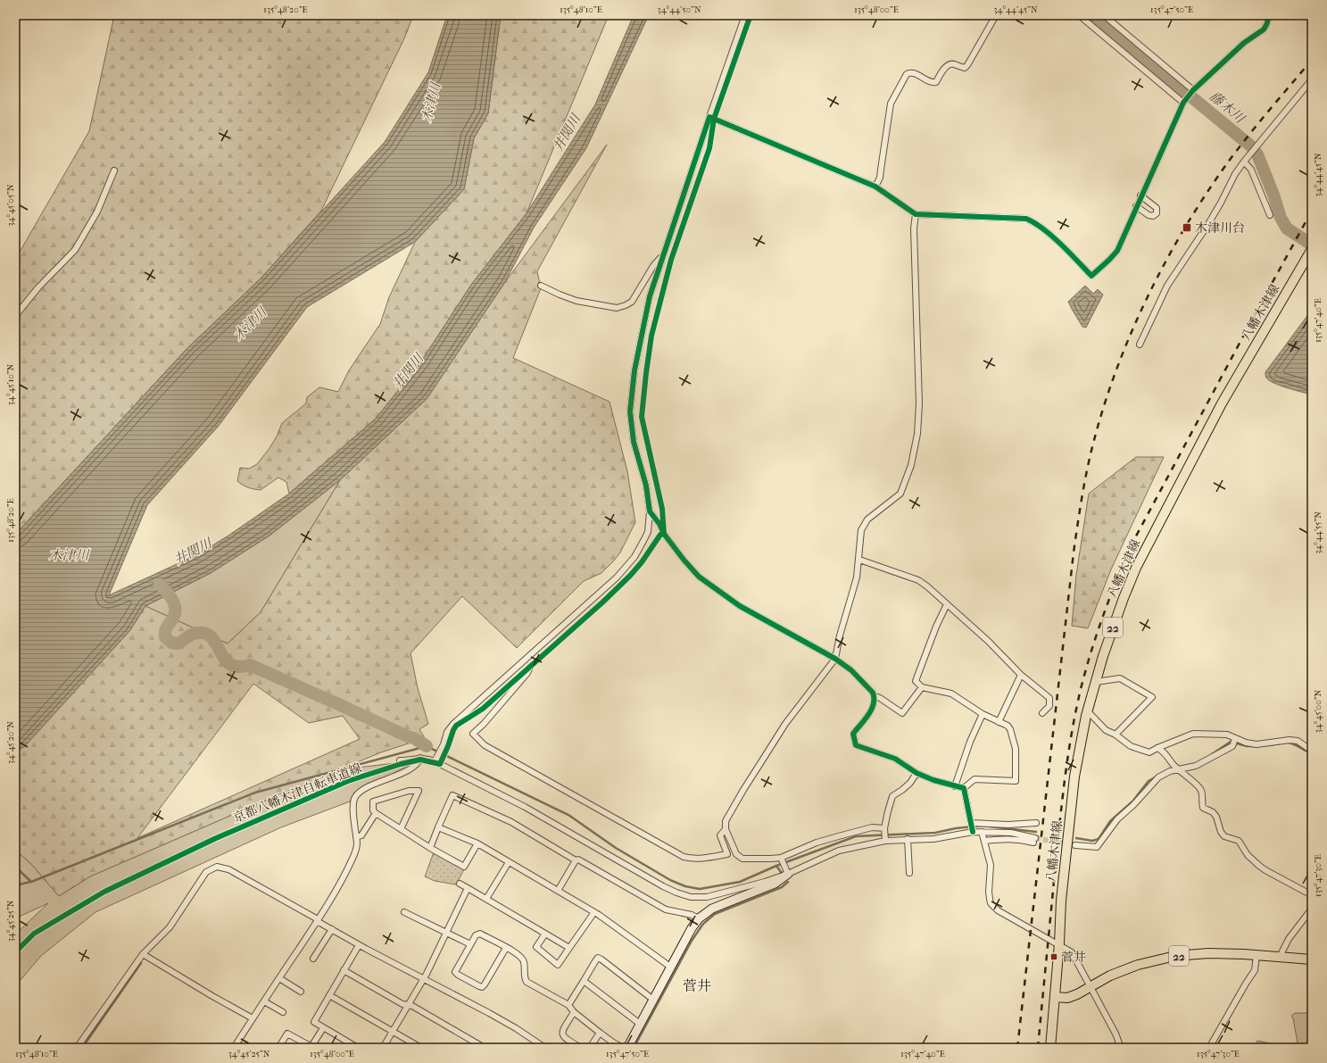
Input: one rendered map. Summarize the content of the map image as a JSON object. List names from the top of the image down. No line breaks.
{"streets":{"main road":["八幡木津線","22"],"cycle path":["京都八幡木津自転車道線"]},"crossings":[["八幡木津線","22"]],"districts":["菅井"],"water":["木津川","藤木川","井関川"],"places":{"transit":["木津川台","菅井"]},"coordinates":["135°48'20\"E","135°48'10\"E","34°44'50\"N","135°48'00\"E","34°44'45\"N","135°47'50\"E","34°45'05\"N","135°47'40\"E","34°45'10\"N","34°44'55\"N","34°45'00\"N","34°45'20\"N","135°47'30\"E","34°45'25\"N"]}
